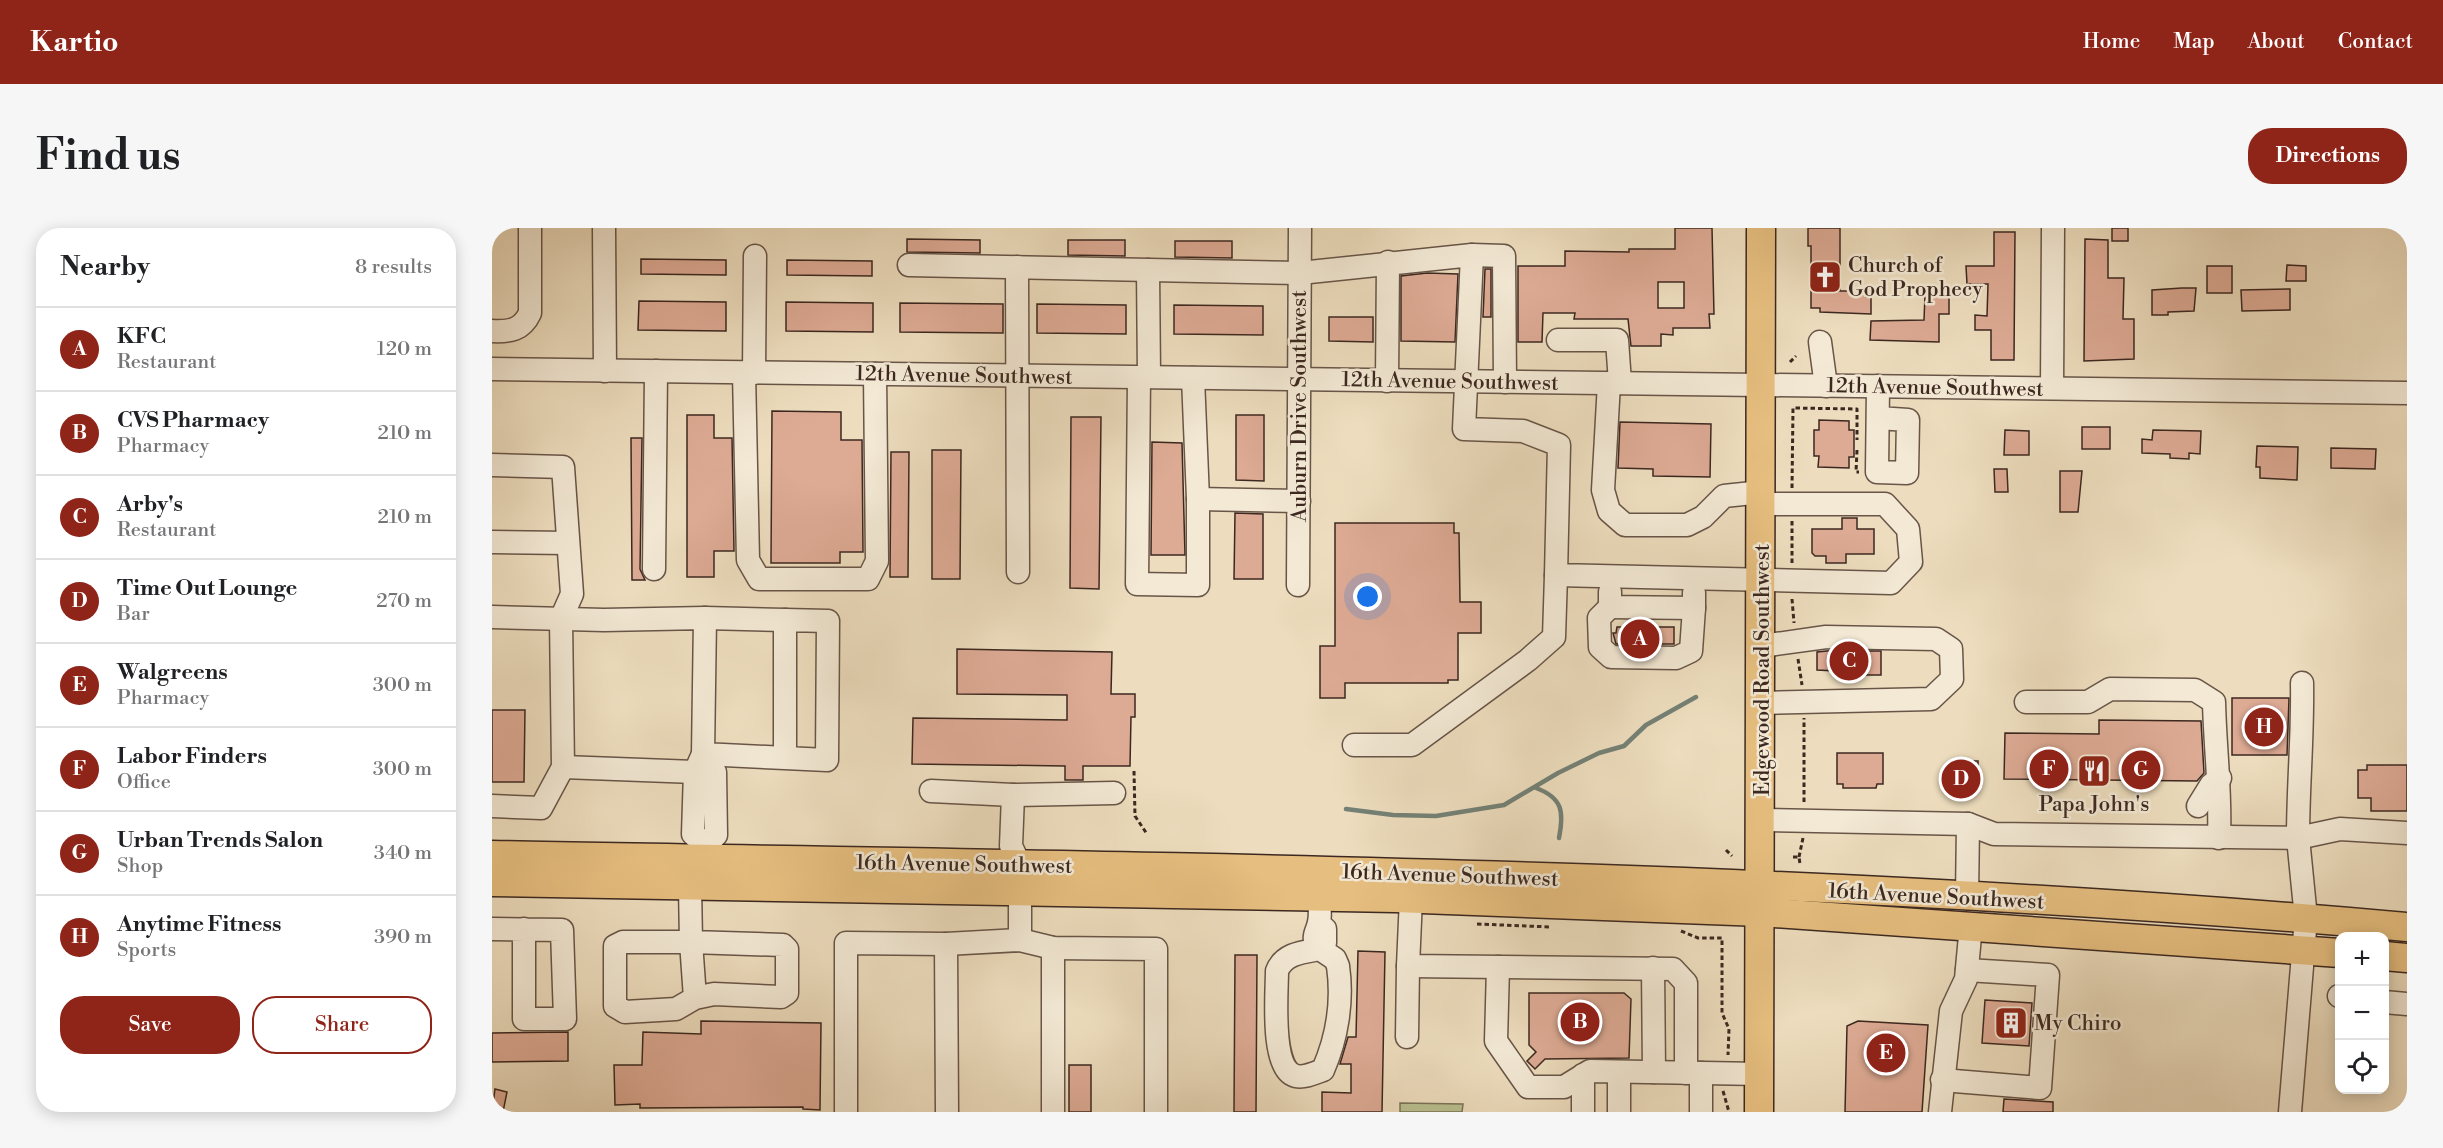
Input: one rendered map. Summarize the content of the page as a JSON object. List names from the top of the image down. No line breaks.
{"streets":{"main road":["Edgewood Road Southwest","16th Avenue Southwest"],"street":["12th Avenue Southwest","Auburn Drive Southwest"]},"crossings":[["12th Avenue Southwest","Auburn Drive Southwest"],["12th Avenue Southwest","Edgewood Road Southwest"],["Edgewood Road Southwest","16th Avenue Southwest"]],"places":{"church":["Church of God Prophecy"],"restaurant":["Papa John's"],"building":["My Chiro"]},"page":{"header":"Kartio","nav":["Home","Map","About","Contact"],"buttons":["Directions",["Save","Share"]],"title":"Find us","heading":["Nearby","8 results"],"list":[{"mark":"A","name":"KFC","note":"Restaurant","value":"120 m"},{"mark":"B","name":"CVS Pharmacy","note":"Pharmacy","value":"210 m"},{"mark":"C","name":"Arby's","note":"Restaurant","value":"210 m"},{"mark":"D","name":"Time Out Lounge","note":"Bar","value":"270 m"},{"mark":"E","name":"Walgreens","note":"Pharmacy","value":"300 m"},{"mark":"F","name":"Labor Finders","note":"Office","value":"300 m"},{"mark":"G","name":"Urban Trends Salon","note":"Shop","value":"340 m"},{"mark":"H","name":"Anytime Fitness","note":"Sports","value":"390 m"}],"pins":["A","C","H","F","G","D","B","E"],"map_buttons":["+","−"]}}
